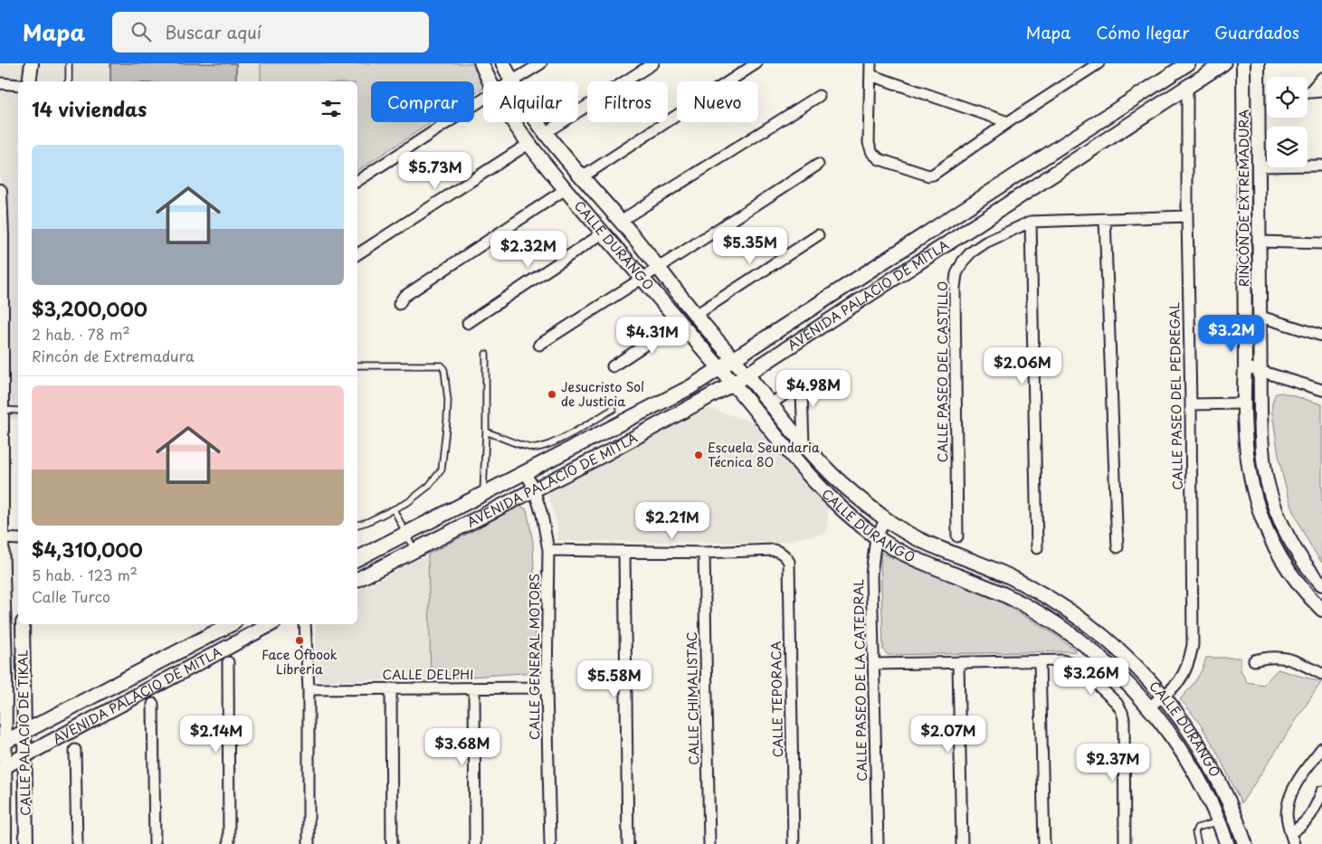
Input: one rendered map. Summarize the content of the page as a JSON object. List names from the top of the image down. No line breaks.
{"streets":{"main road":["CALLE DURANGO","AVENIDA PALACIO DE MITLA"],"street":["RINCÓN DE EXTREMADURA","CALLE PASEO DEL CASTILLO","CALLE PASEO DEL PEDREGAL","CALLE GENERAL MOTORS","CALLE DELPHI","CALLE PASEO DE LA CATEDRAL","CALLE CHIMALISTAC","CALLE TEPORACA","CALLE PALACIO DE TIKAL"]},"crossings":[["CALLE DURANGO","AVENIDA PALACIO DE MITLA"],["CALLE DURANGO","CALLE PASEO DEL PEDREGAL"],["CALLE DURANGO","CALLE PASEO DE LA CATEDRAL"],["AVENIDA PALACIO DE MITLA","CALLE PASEO DEL PEDREGAL"],["AVENIDA PALACIO DE MITLA","CALLE GENERAL MOTORS"],["AVENIDA PALACIO DE MITLA","CALLE PALACIO DE TIKAL"],["CALLE PASEO DEL CASTILLO","CALLE PASEO DEL PEDREGAL"],["CALLE GENERAL MOTORS","CALLE DELPHI"],["CALLE CHIMALISTAC","CALLE TEPORACA"]],"places":["Jesucristo Sol de Justicia","Escuela Seundaria Técnica 80","Face Ofbook Libreria"],"page":{"header":"Mapa","search":"Buscar aquí","nav":["Mapa","Cómo llegar","Guardados"],"chip":["Comprar","Alquilar","Filtros","Nuevo"],"heading":"14 viviendas","list":[{"name":"$3,200,000","note":"2 hab. · 78 m² · Rincón de Extremadura"},{"name":"$4,310,000","note":"5 hab. · 123 m² · Calle Turco"}],"price":["$5.73M","$5.35M","$2.32M","$3.2M","$4.31M","$2.06M","$4.98M","$2.21M","$3.26M","$5.58M","$2.14M","$2.07M","$3.68M","$2.37M"]}}
